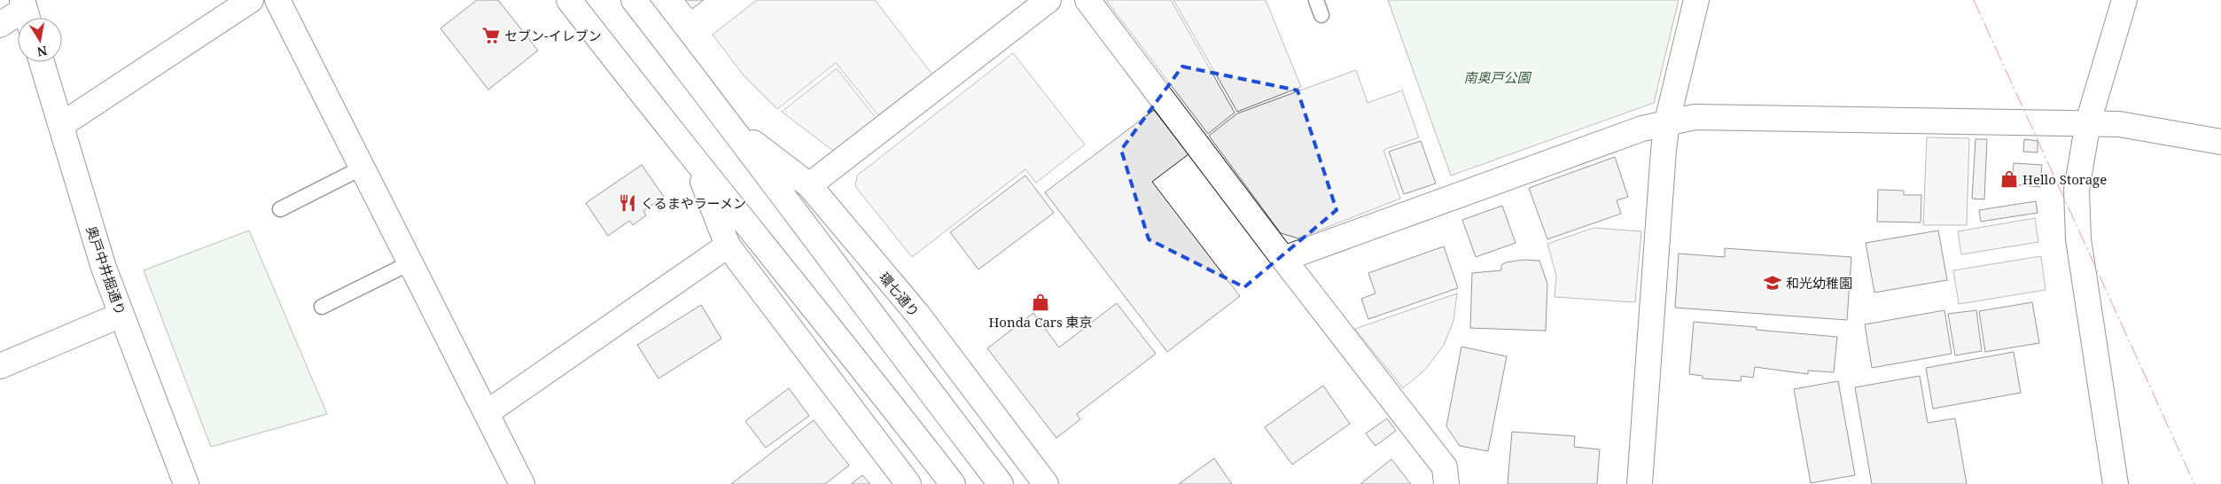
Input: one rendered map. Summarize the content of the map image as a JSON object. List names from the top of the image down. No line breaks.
{"streets":{"street":["奥戸中井掘通り","環七通り"]},"parks":["南奥戸公園"],"places":{"supermarket":["セブン-イレブン"],"shop":["Hello Storage","Honda Cars 東京"],"restaurant":["くるまやラーメン"],"school or university":["和光幼稚園"]},"north":"bottom"}
